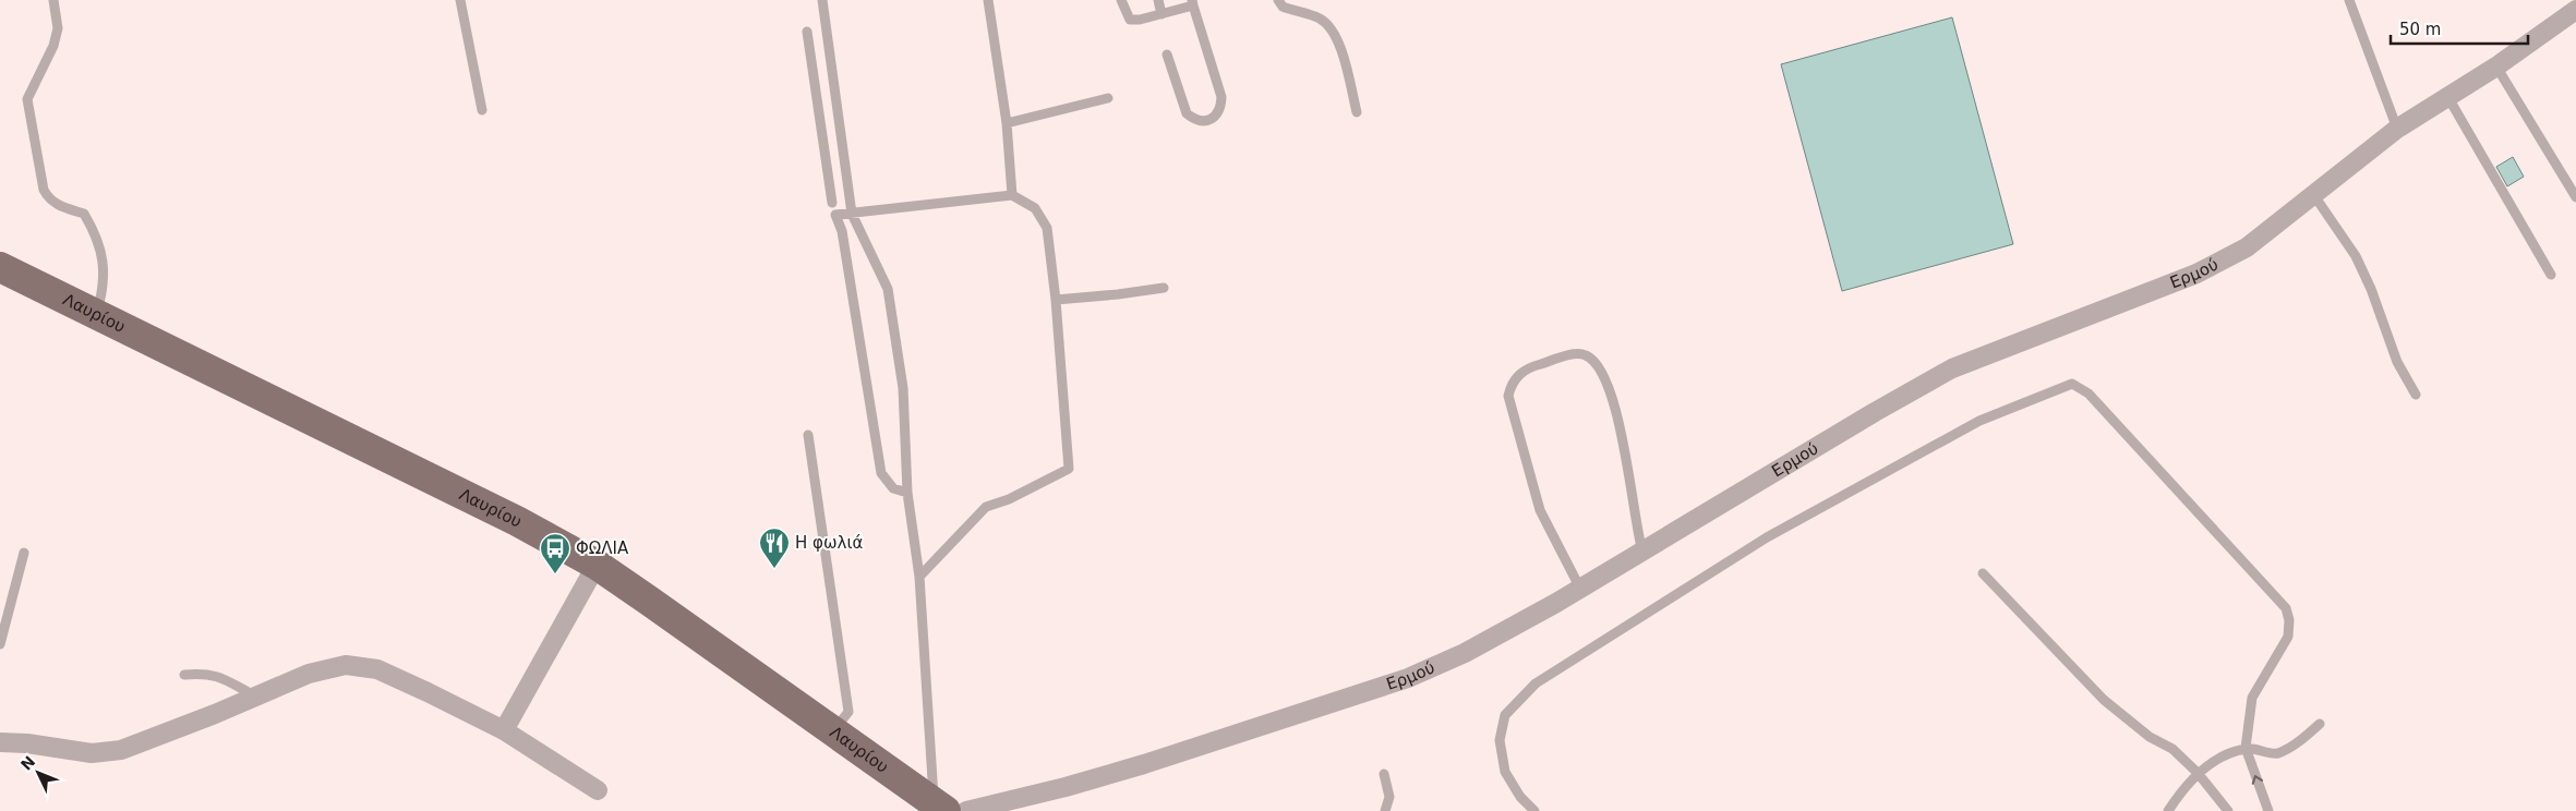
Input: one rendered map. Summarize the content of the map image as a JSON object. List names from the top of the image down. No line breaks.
{"streets":{"main road":["Λαυρίου"],"street":["Ερμού"]},"places":{"restaurant":["Η φωλιά"],"bus stop":["ΦΩΛΙΑ"]},"scale_bar":"50 m","north":"top left"}
